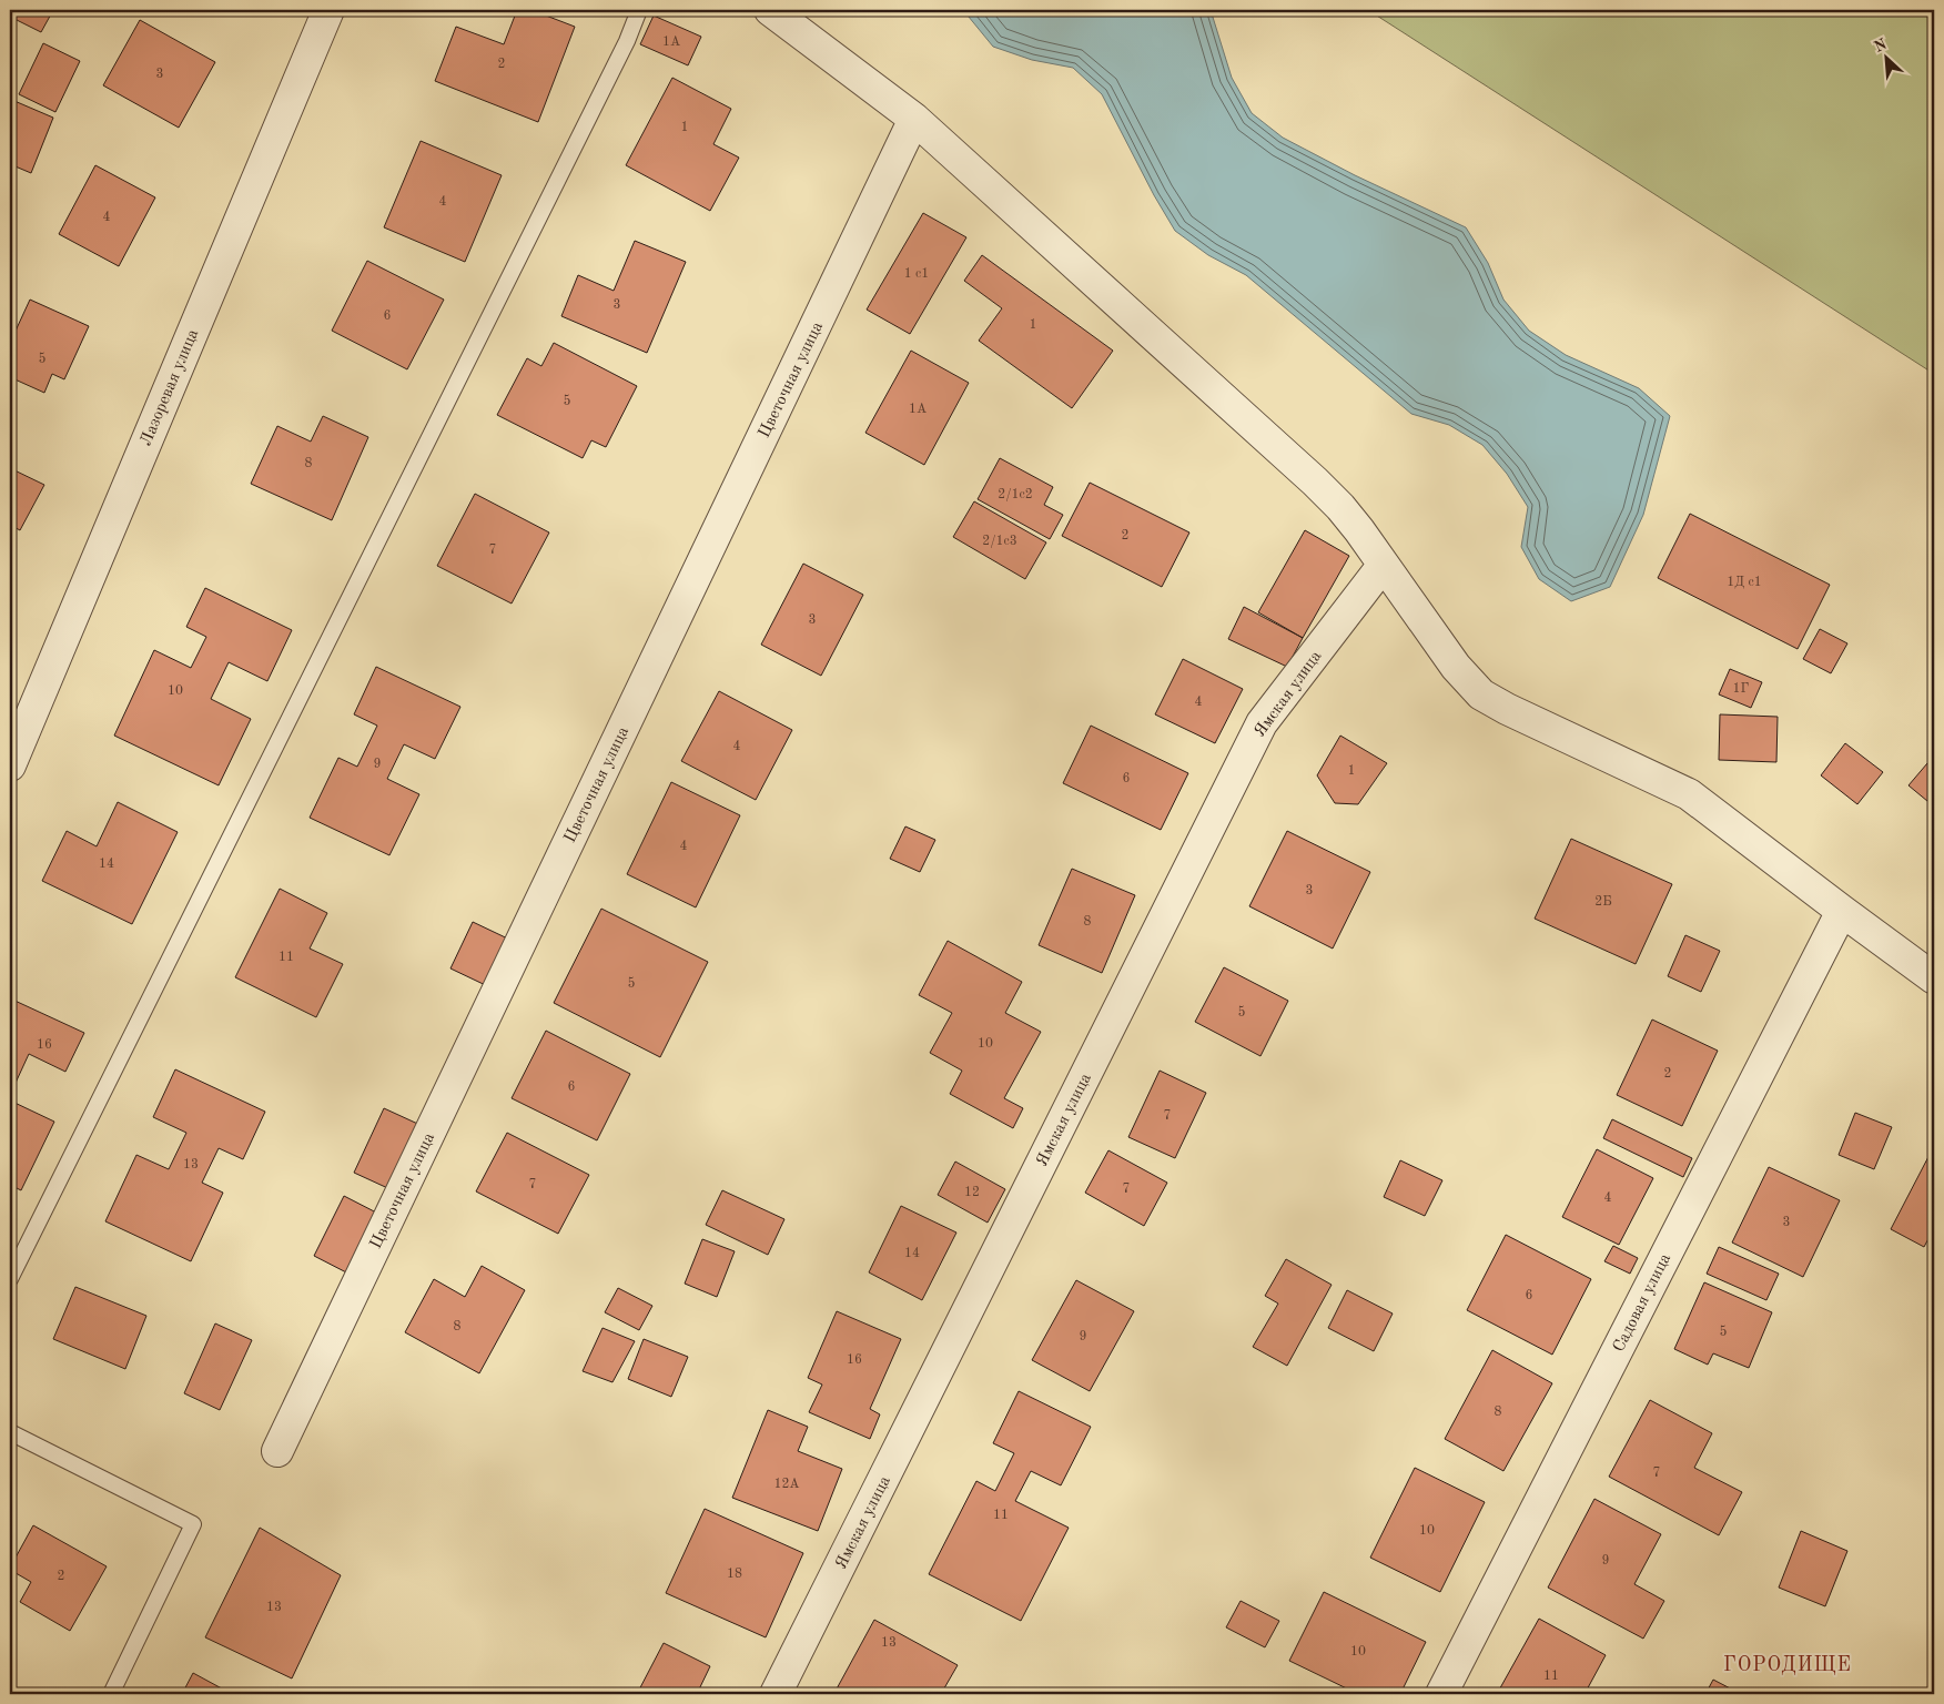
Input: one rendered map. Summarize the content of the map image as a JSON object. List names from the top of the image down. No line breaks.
{"streets":{"street":["Цветочная улица","Лазоревая улица","Ямская улица","Садовая улица"]},"districts":["ГОРОДИЩЕ"],"house_numbers":["1А","2","3","1","4","4","1 с1","3","6","1","5","5","1А","8","2/1с2","2","2/1с3","7","1Д с1","3","1Г","10","4","4","9","1","6","4","14","3","2Б","8","11","5","5","10","16","2","6","7","13","7","7","12","4","3","14","6","8","5","9","16","8","7","12А","11","10","9","18","2","13","13","10","11"],"north":"top left"}
